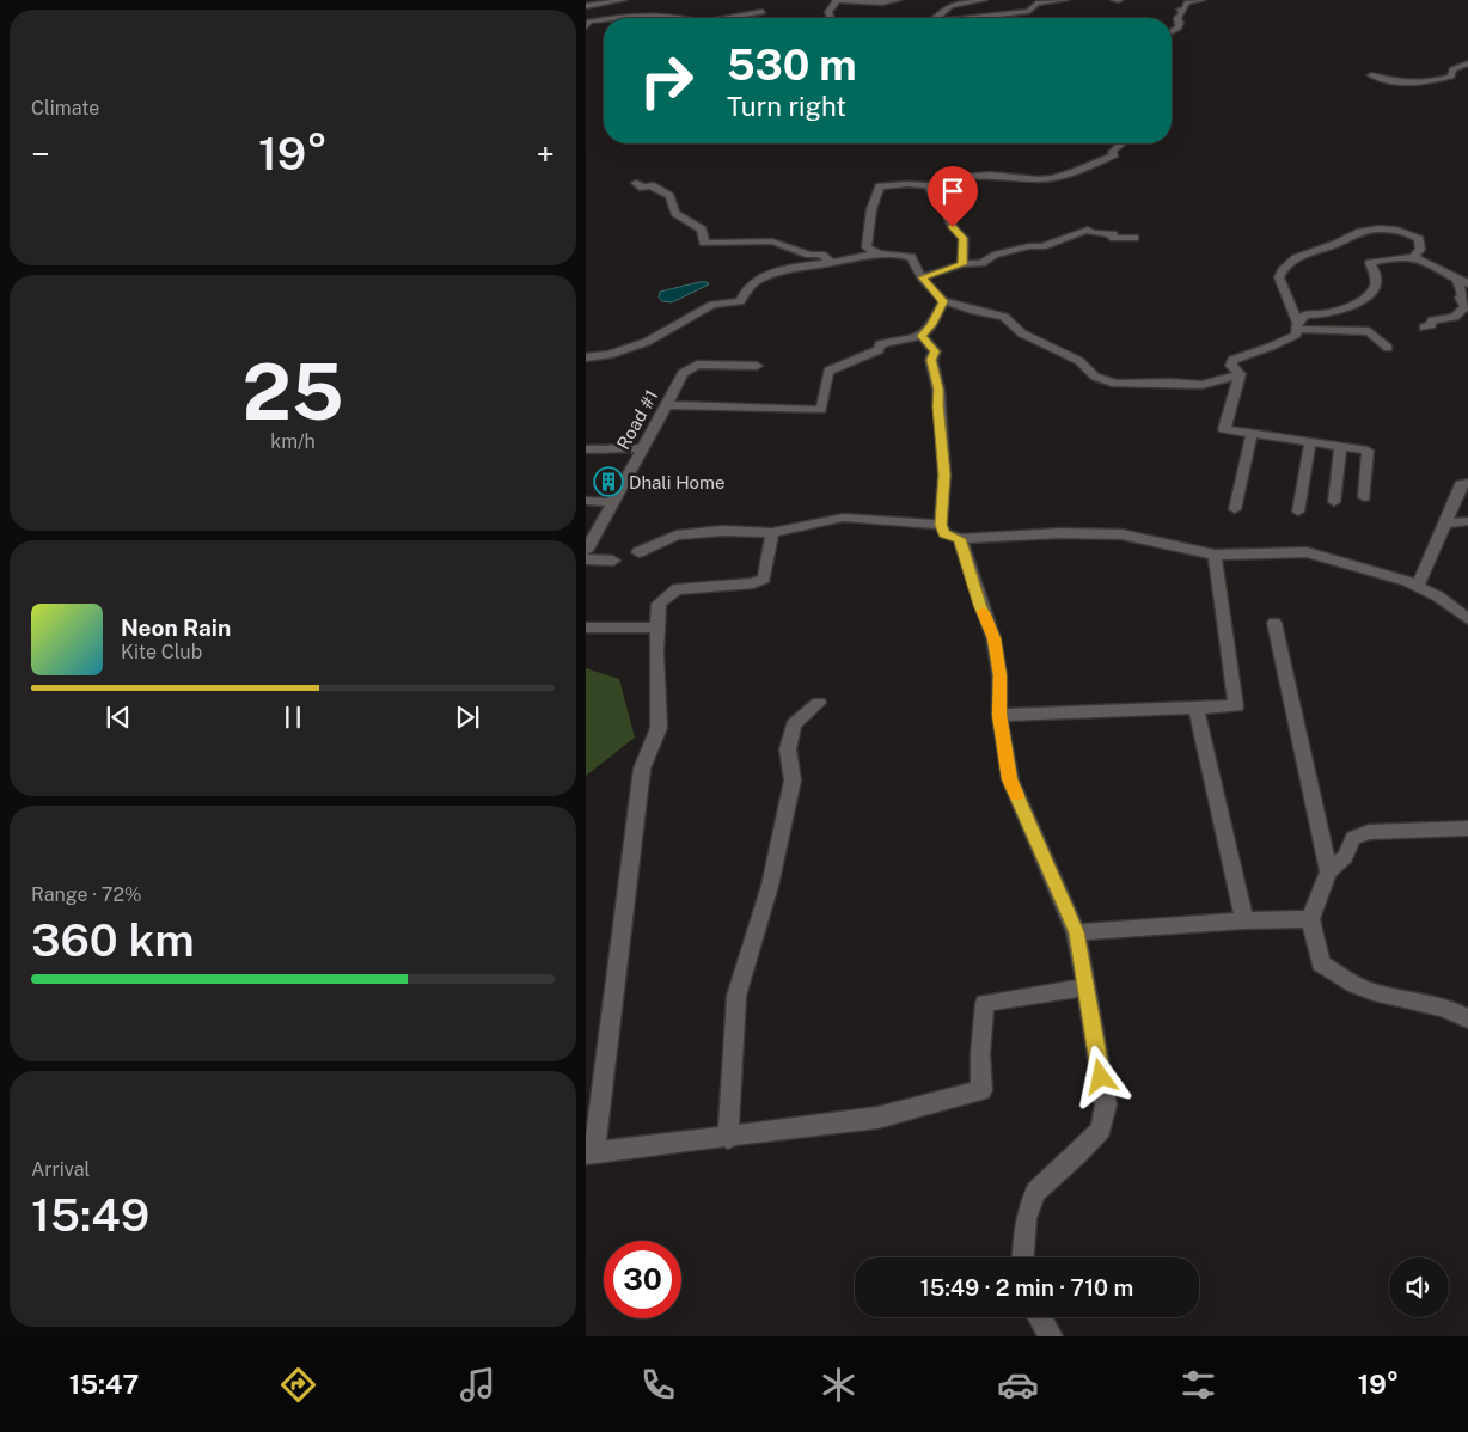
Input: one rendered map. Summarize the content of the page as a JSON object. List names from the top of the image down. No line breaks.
{"streets":{"street":["Road #1"]},"places":{"building":["Dhali Home"]},"page":{"tile":["Climate",["25","km/h"],["Range · 72%","360 km"],["Arrival","15:49"]],"turn":["530 m","Turn right"],"heat":["−","19°","+"],"song":["Neon Rain","Kite Club"],"limit":"30","trip":"15:49 · 2 min · 710 m","tabs":["15:47","19°"]}}
